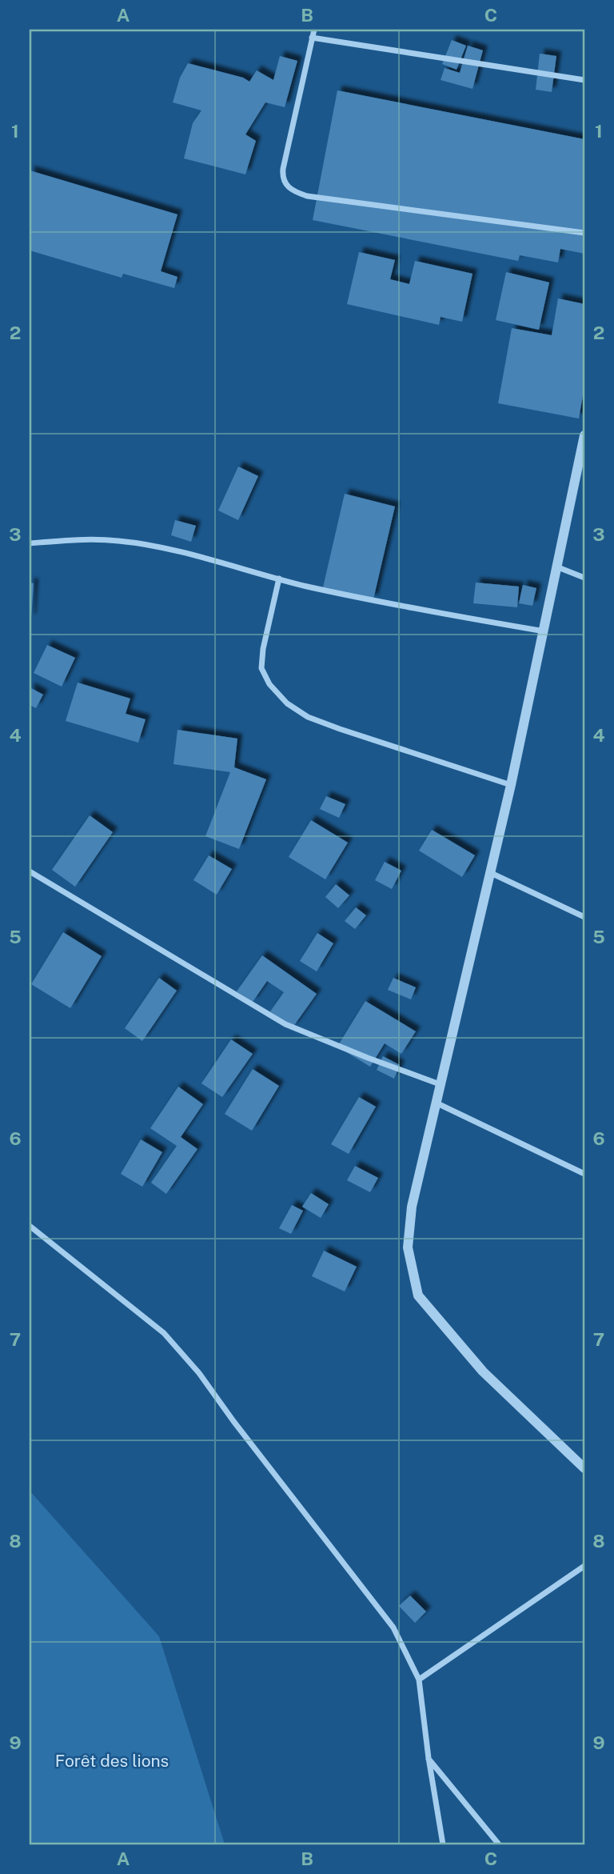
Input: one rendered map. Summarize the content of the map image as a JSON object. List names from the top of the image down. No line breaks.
{"parks":["Forêt des lions"],"grid":{"columns":["A","B","C"],"rows":["1","2","3","4","5","6","7","8","9"]}}
